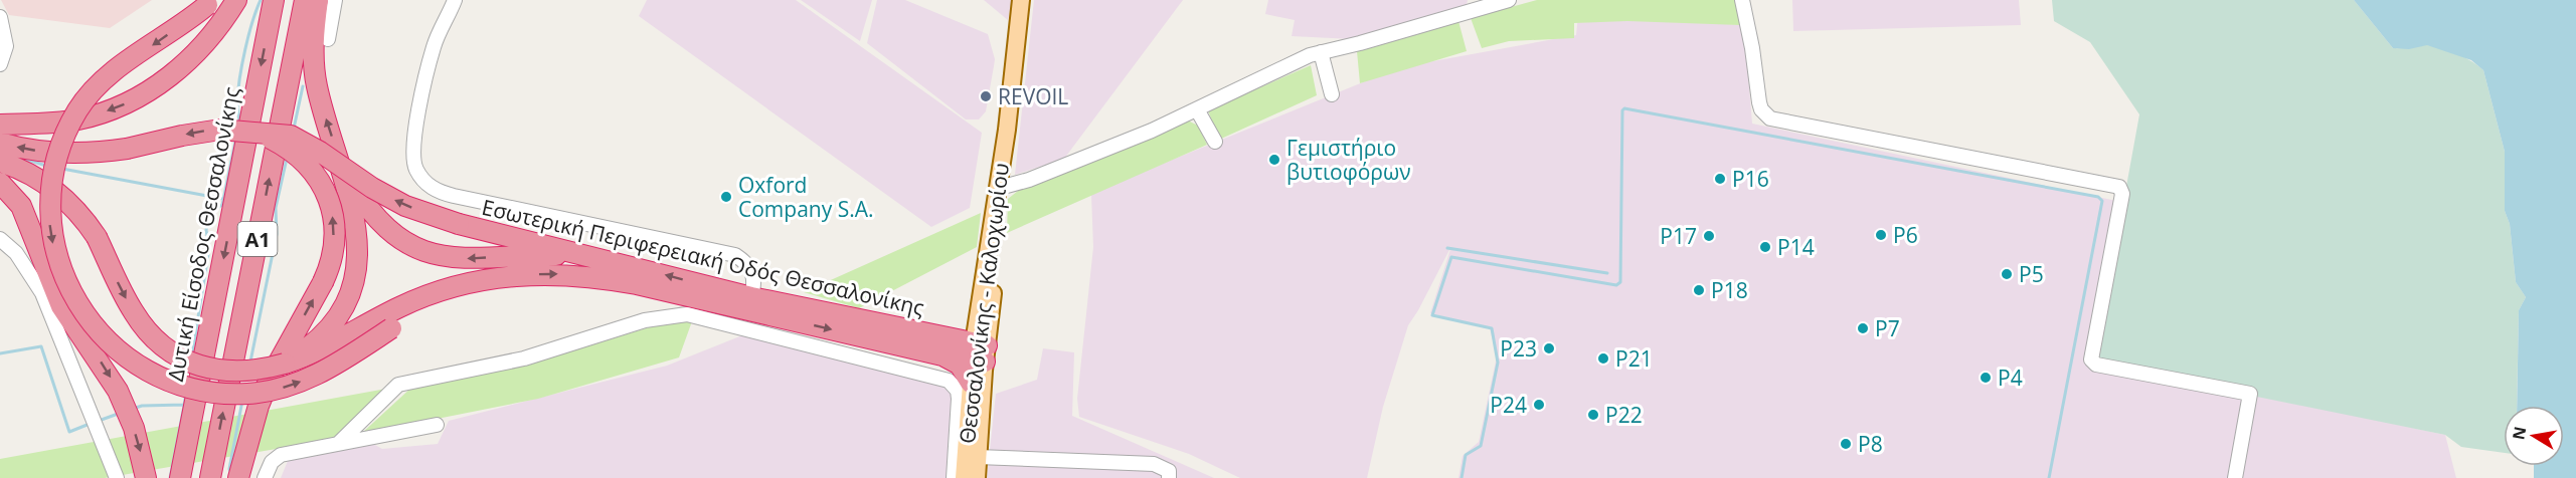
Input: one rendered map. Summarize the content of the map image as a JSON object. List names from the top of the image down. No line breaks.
{"streets":{"highway":["Δυτική Είσοδος Θεσσαλονίκης","Α1","Εσωτερική Περιφερειακή Οδός Θεσσαλονίκης"],"main road":["Θεσσαλονίκης - Καλοχωρίου"]},"crossings":[["Εσωτερική Περιφερειακή Οδός Θεσσαλονίκης","Θεσσαλονίκης - Καλοχωρίου"]],"places":["REVOIL","Γεμιστήριο βυτιοφόρων","P16","Oxford Company S.A.","P6","P17","P14","P5","P18","P7","P23","P21","P4","P24","P22","P8"],"north":"left"}
